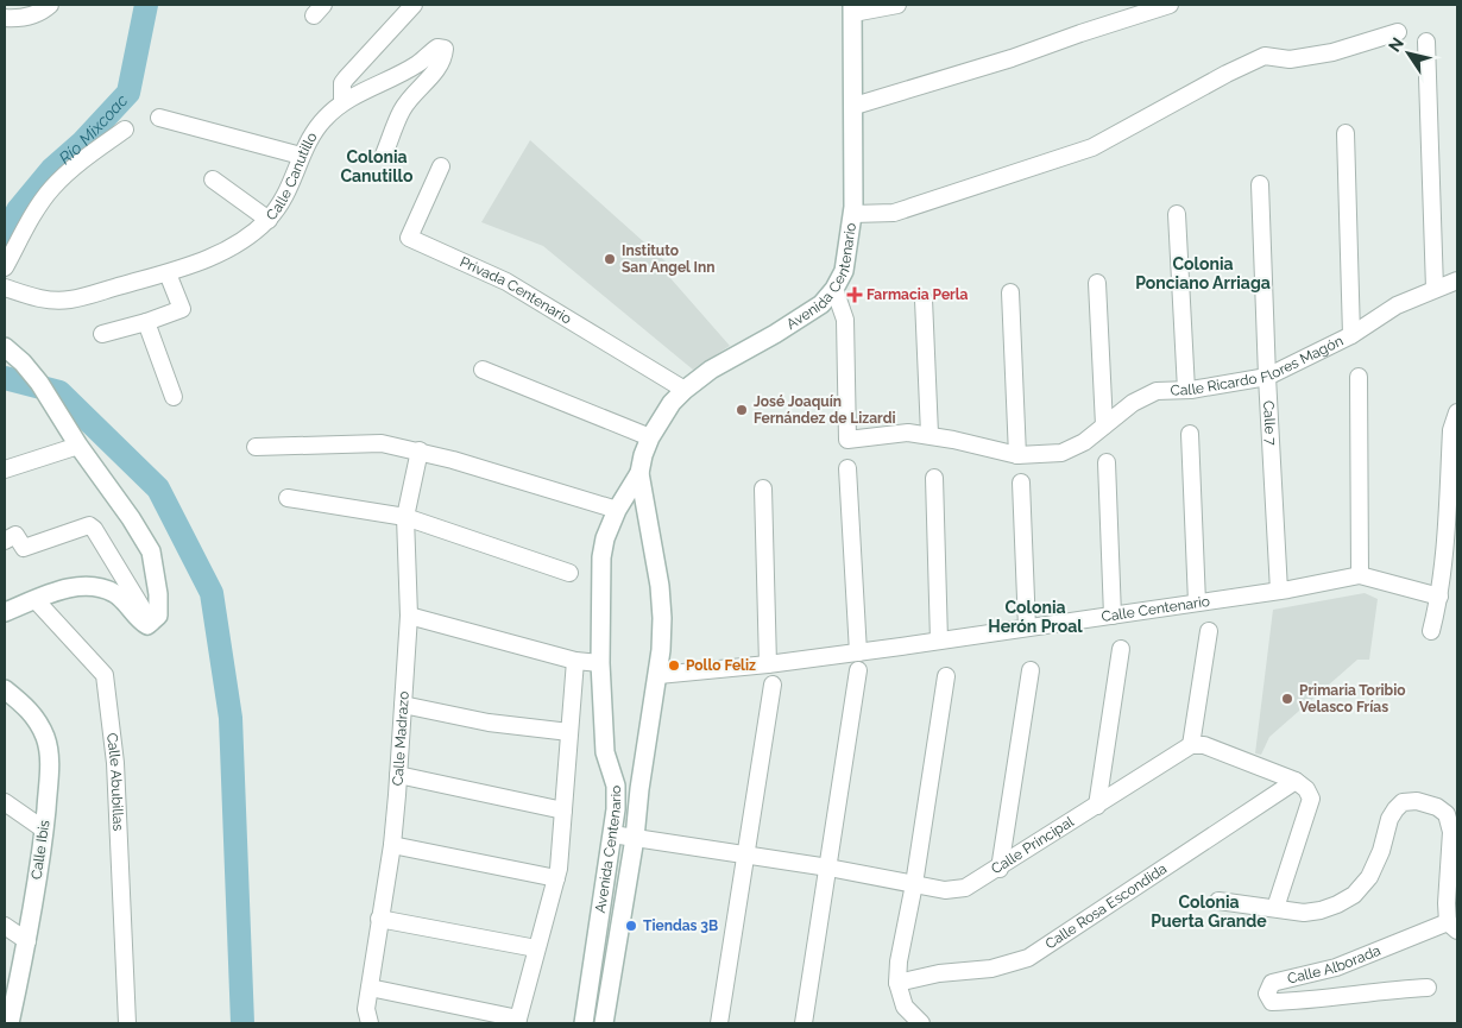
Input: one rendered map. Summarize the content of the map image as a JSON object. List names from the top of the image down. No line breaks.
{"streets":{"main road":["Avenida Centenario","Calle Ibis"],"street":["Calle Canutillo","Privada Centenario","Calle Ricardo Flores Magón","Calle 7","Calle Centenario","Calle Madrazo","Calle Abubillas","Calle Principal","Calle Rosa Escondida","Calle Alborada"]},"crossings":[["Avenida Centenario","Privada Centenario"],["Avenida Centenario","Calle Ricardo Flores Magón"],["Avenida Centenario","Calle Centenario"],["Avenida Centenario","Calle Principal"],["Calle Ricardo Flores Magón","Calle 7"],["Calle 7","Calle Centenario"]],"districts":["Colonia Canutillo","Colonia Ponciano Arriaga","Colonia Herón Proal","Colonia Puerta Grande"],"water":["Río Mixcoac"],"places":{"other":["Instituto San Angel Inn","José Joaquín Fernández de Lizardi","Pollo Feliz","Primaria Toribio Velasco Frías","Tiendas 3B"],"health":["Farmacia Perla"]},"north":"top left"}
